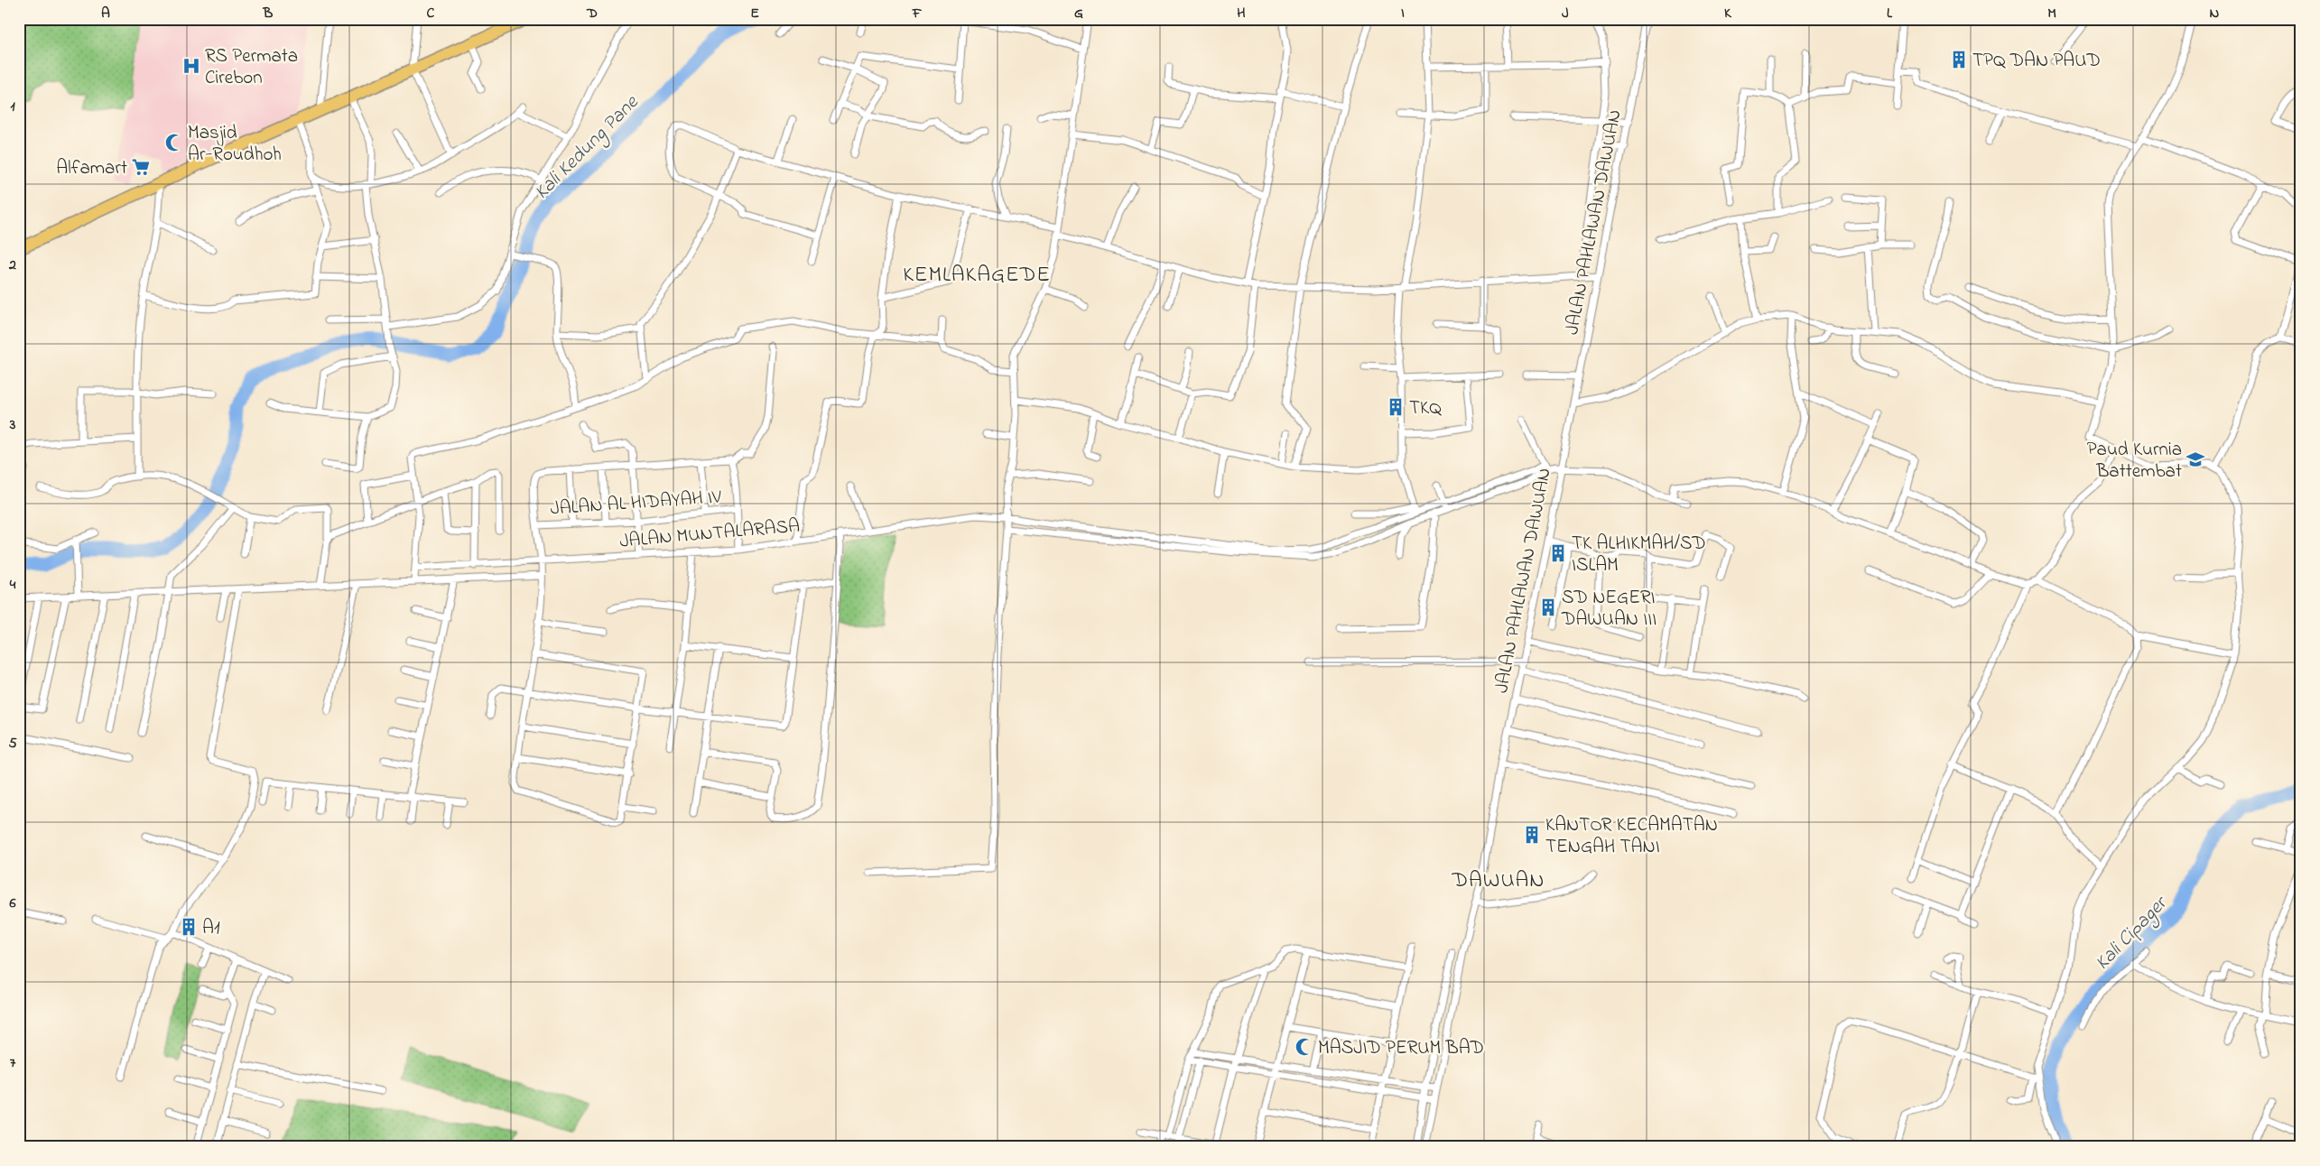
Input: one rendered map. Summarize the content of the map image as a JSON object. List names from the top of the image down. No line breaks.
{"streets":{"street":["JALAN PAHLAWAN DAWUAN","JALAN AL HIDAYAH IV","JALAN MUNTALARASA"]},"districts":["KEMLAKAGEDE","DAWUAN"],"water":["Kali Kedung Pane","Kali Cipager"],"places":{"building":["TPQ DAN PAUD","TKQ","TK ALHIKMAH/SD ISLAM","SD NEGERI DAWUAN III","KANTOR KECAMATAN TENGAH TANI","A1"],"hospital":["RS Permata Cirebon"],"mosque":["Masjid Ar-Roudhoh","MASJID PERUM BAD"],"supermarket":["Alfamart"],"school or university":["Paud Kurnia Battembat"]},"grid":{"columns":["A","B","C","D","E","F","G","H","I","J","K","L","M","N"],"rows":["1","2","3","4","5","6","7"]}}
